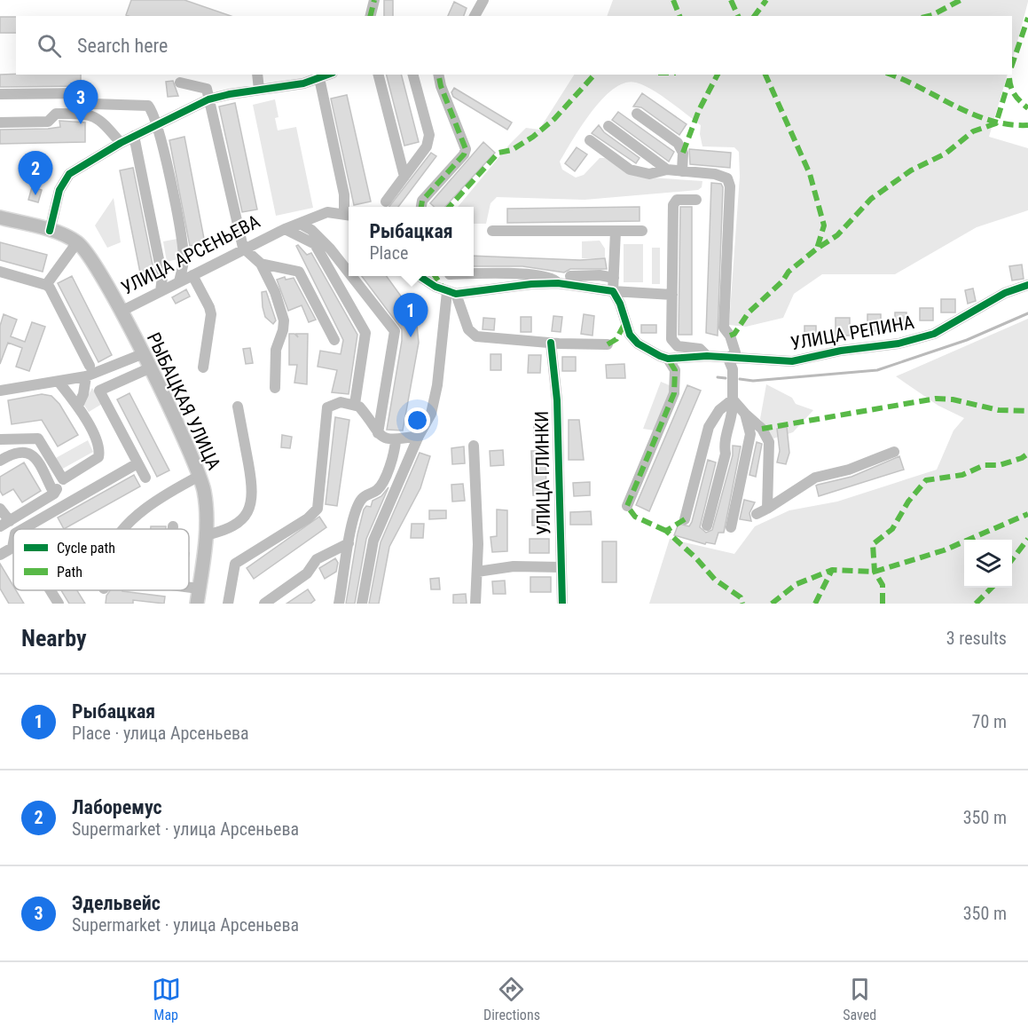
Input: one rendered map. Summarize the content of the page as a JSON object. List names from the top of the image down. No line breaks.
{"streets":{"main road":["УЛИЦА АРСЕНЬЕВА","РЫБАЦКАЯ УЛИЦА"],"street":["УЛИЦА РЕПИНА","УЛИЦА ГЛИНКИ"]},"crossings":[["УЛИЦА АРСЕНЬЕВА","РЫБАЦКАЯ УЛИЦА"]],"legend":["Cycle path","Path"],"page":{"search":"Search here","pins":["3","2","1"],"popup":["Рыбацкая","Place"],"heading":["Nearby","3 results"],"list":[{"mark":"1","name":"Рыбацкая","note":"Place · улица Арсеньева","value":"70 m"},{"mark":"2","name":"Лаборемус","note":"Supermarket · улица Арсеньева","value":"350 m"},{"mark":"3","name":"Эдельвейс","note":"Supermarket · улица Арсеньева","value":"350 m"}],"nav":["Map","Directions","Saved"]}}
